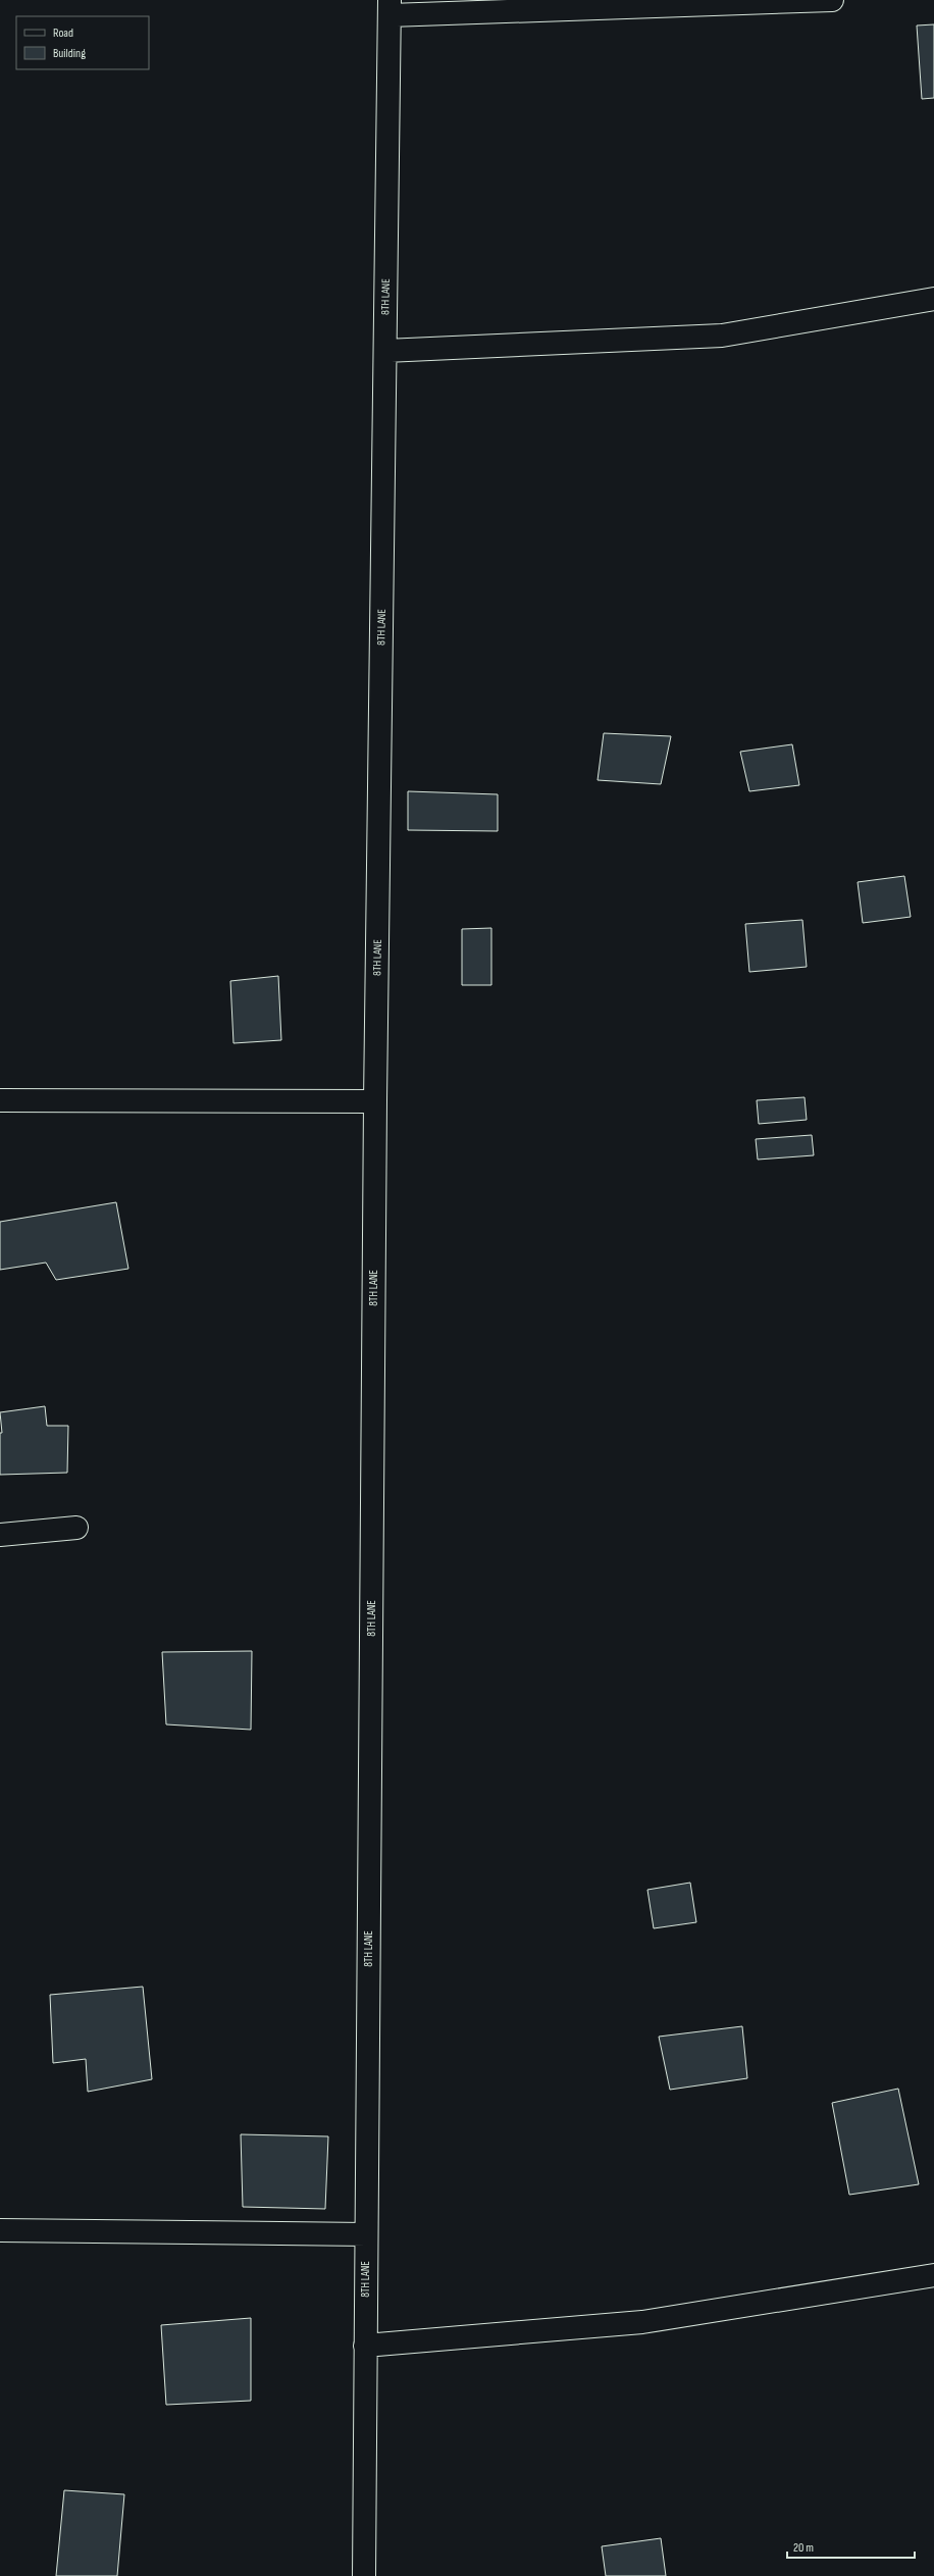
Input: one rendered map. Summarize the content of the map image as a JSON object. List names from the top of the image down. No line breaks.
{"streets":{"street":["8TH LANE"]},"legend":["Road","Building"],"scale_bar":"20 m"}
